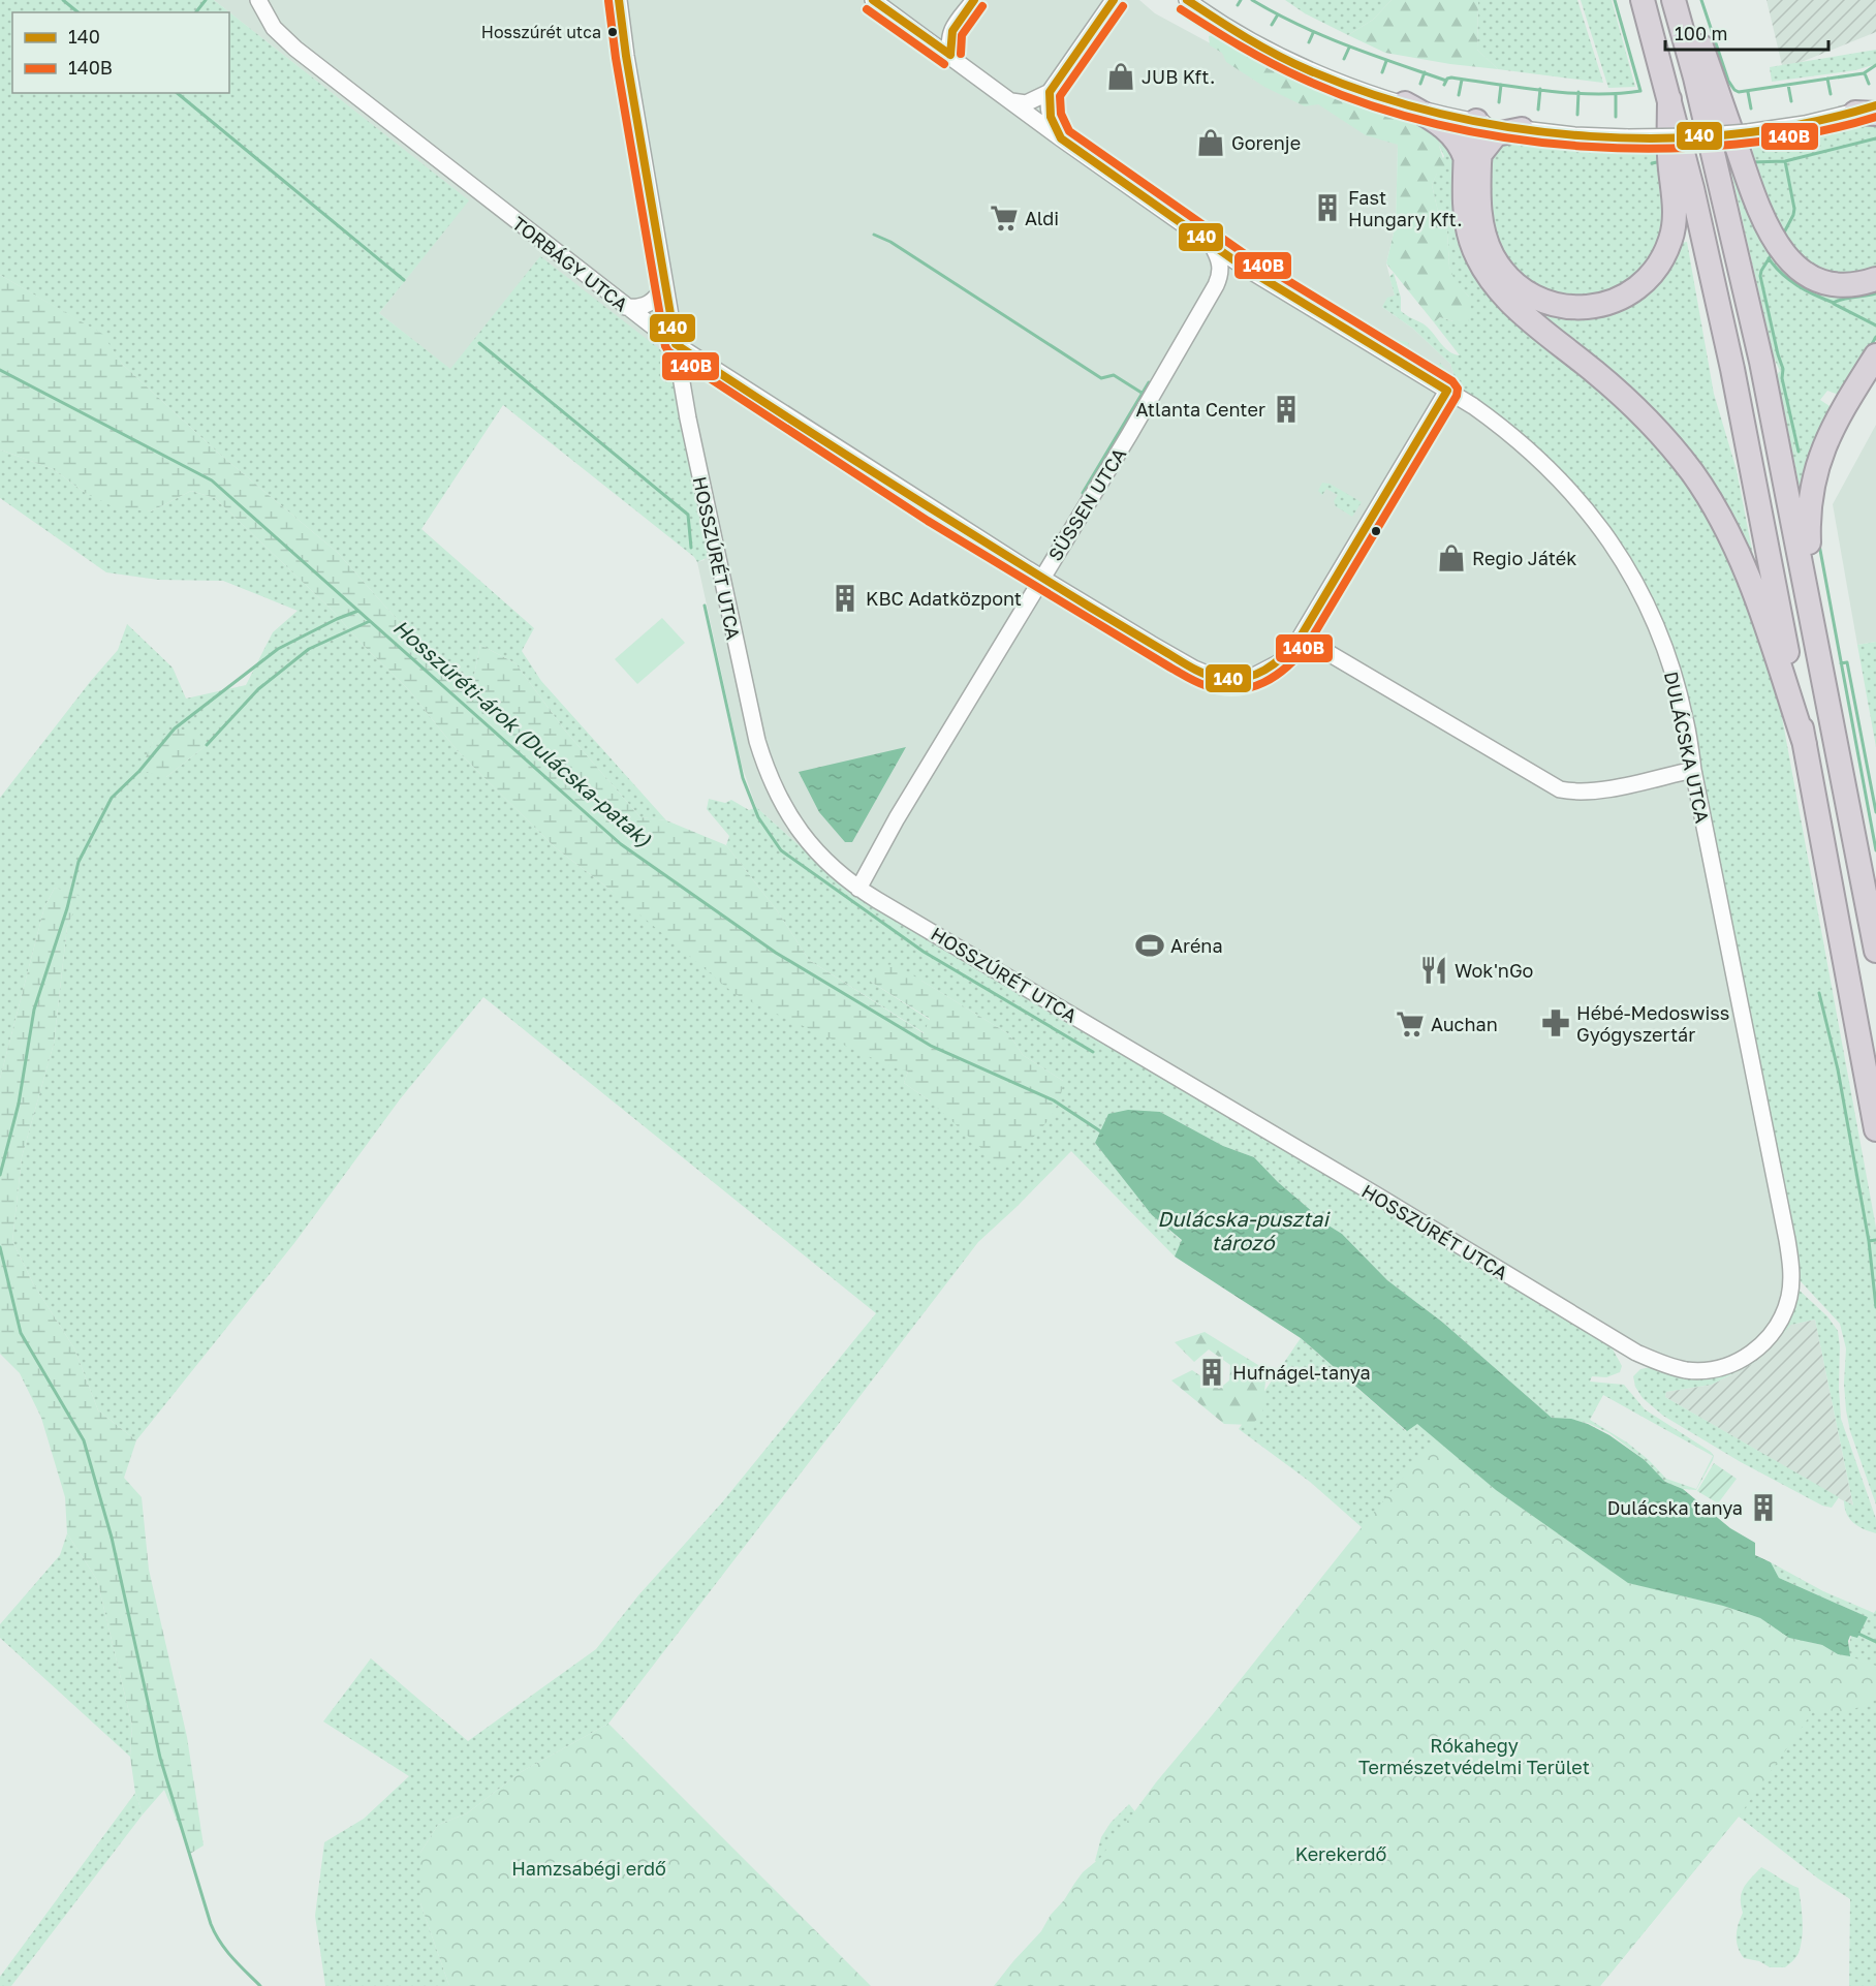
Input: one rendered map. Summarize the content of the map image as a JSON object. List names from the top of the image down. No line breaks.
{"streets":{"street":["TORBÁGY UTCA","SÜSSEN UTCA","HOSSZÚRÉT UTCA","DULÁCSKA UTCA"]},"crossings":[["TORBÁGY UTCA","SÜSSEN UTCA"],["TORBÁGY UTCA","HOSSZÚRÉT UTCA"],["TORBÁGY UTCA","DULÁCSKA UTCA"],["SÜSSEN UTCA","HOSSZÚRÉT UTCA"],["SÜSSEN UTCA","DULÁCSKA UTCA"],["HOSSZÚRÉT UTCA","DULÁCSKA UTCA"]],"water":["Hosszúréti-árok (Dulácska-patak)","Dulácska-pusztai tározó"],"parks":["Rókahegy Természetvédelmi Terület","Kerekerdő","Hamzsabégi erdő"],"places":{"other":["Hosszúrét utca"],"shop":["JUB Kft.","Gorenje","Regio Játék"],"building":["Fast Hungary Kft.","Atlanta Center","KBC Adatközpont","Hufnágel-tanya","Dulácska tanya"],"supermarket":["Aldi","Auchan"],"sports":["Aréna"],"restaurant":["Wok'nGo"],"pharmacy":["Hébé-Medoswiss Gyógyszertár"]},"lines":["transit line 140","transit line 140B"],"legend":["140","140B"],"scale_bar":"100 m"}
